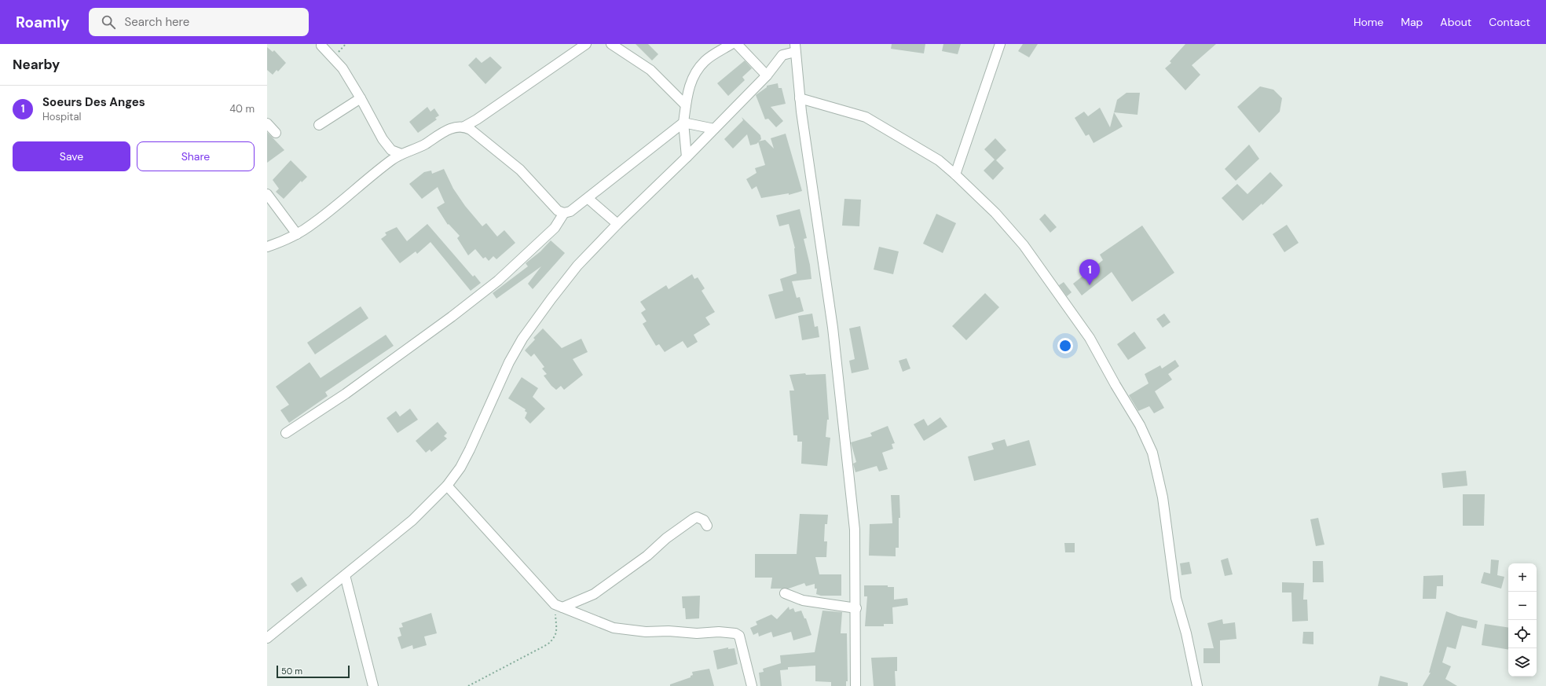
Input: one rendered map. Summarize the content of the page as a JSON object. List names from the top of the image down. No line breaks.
{"scale_bar":"50 m","page":{"header":"Roamly","search":"Search here","nav":["Home","Map","About","Contact"],"heading":"Nearby","list":[{"mark":"1","name":"Soeurs Des Anges","note":"Hospital","value":"40 m"}],"buttons":["Save","Share"],"pins":"1","map_buttons":["+","−"],"scale":"50 m"}}
